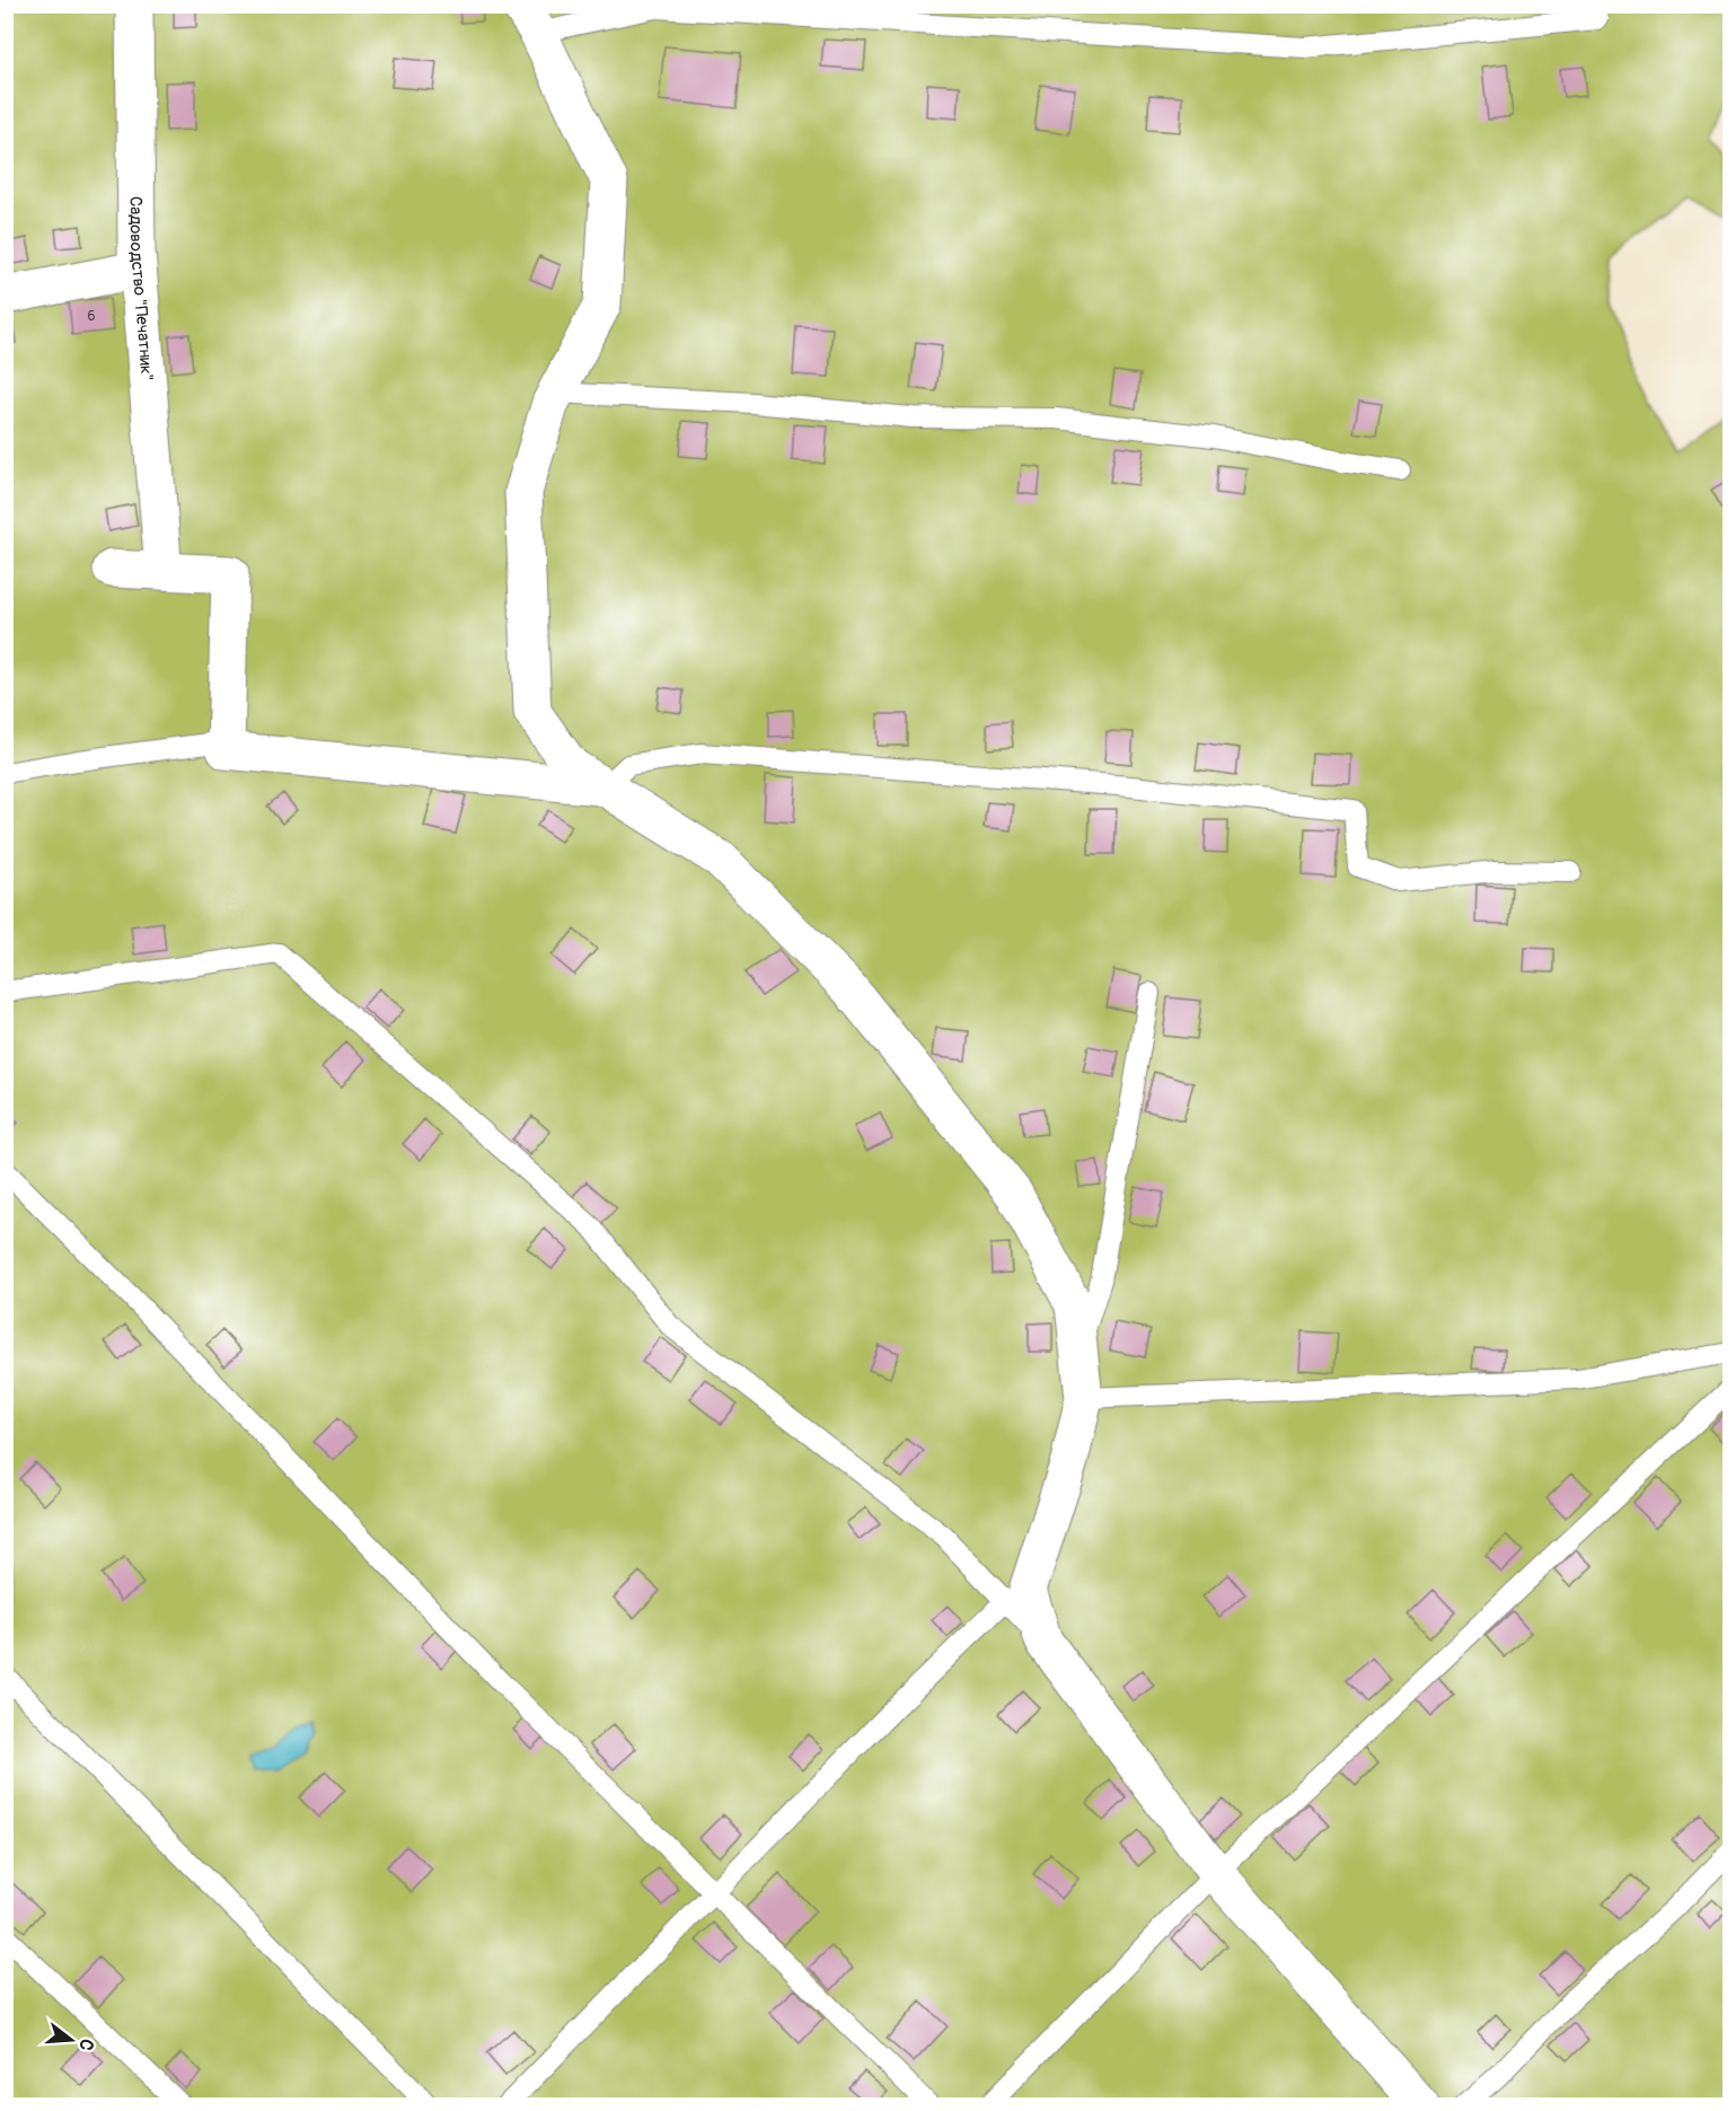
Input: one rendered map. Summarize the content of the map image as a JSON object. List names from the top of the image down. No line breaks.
{"streets":{"street":["Садоводство \"Печатник\""]},"house_numbers":["6"],"north":"right"}
